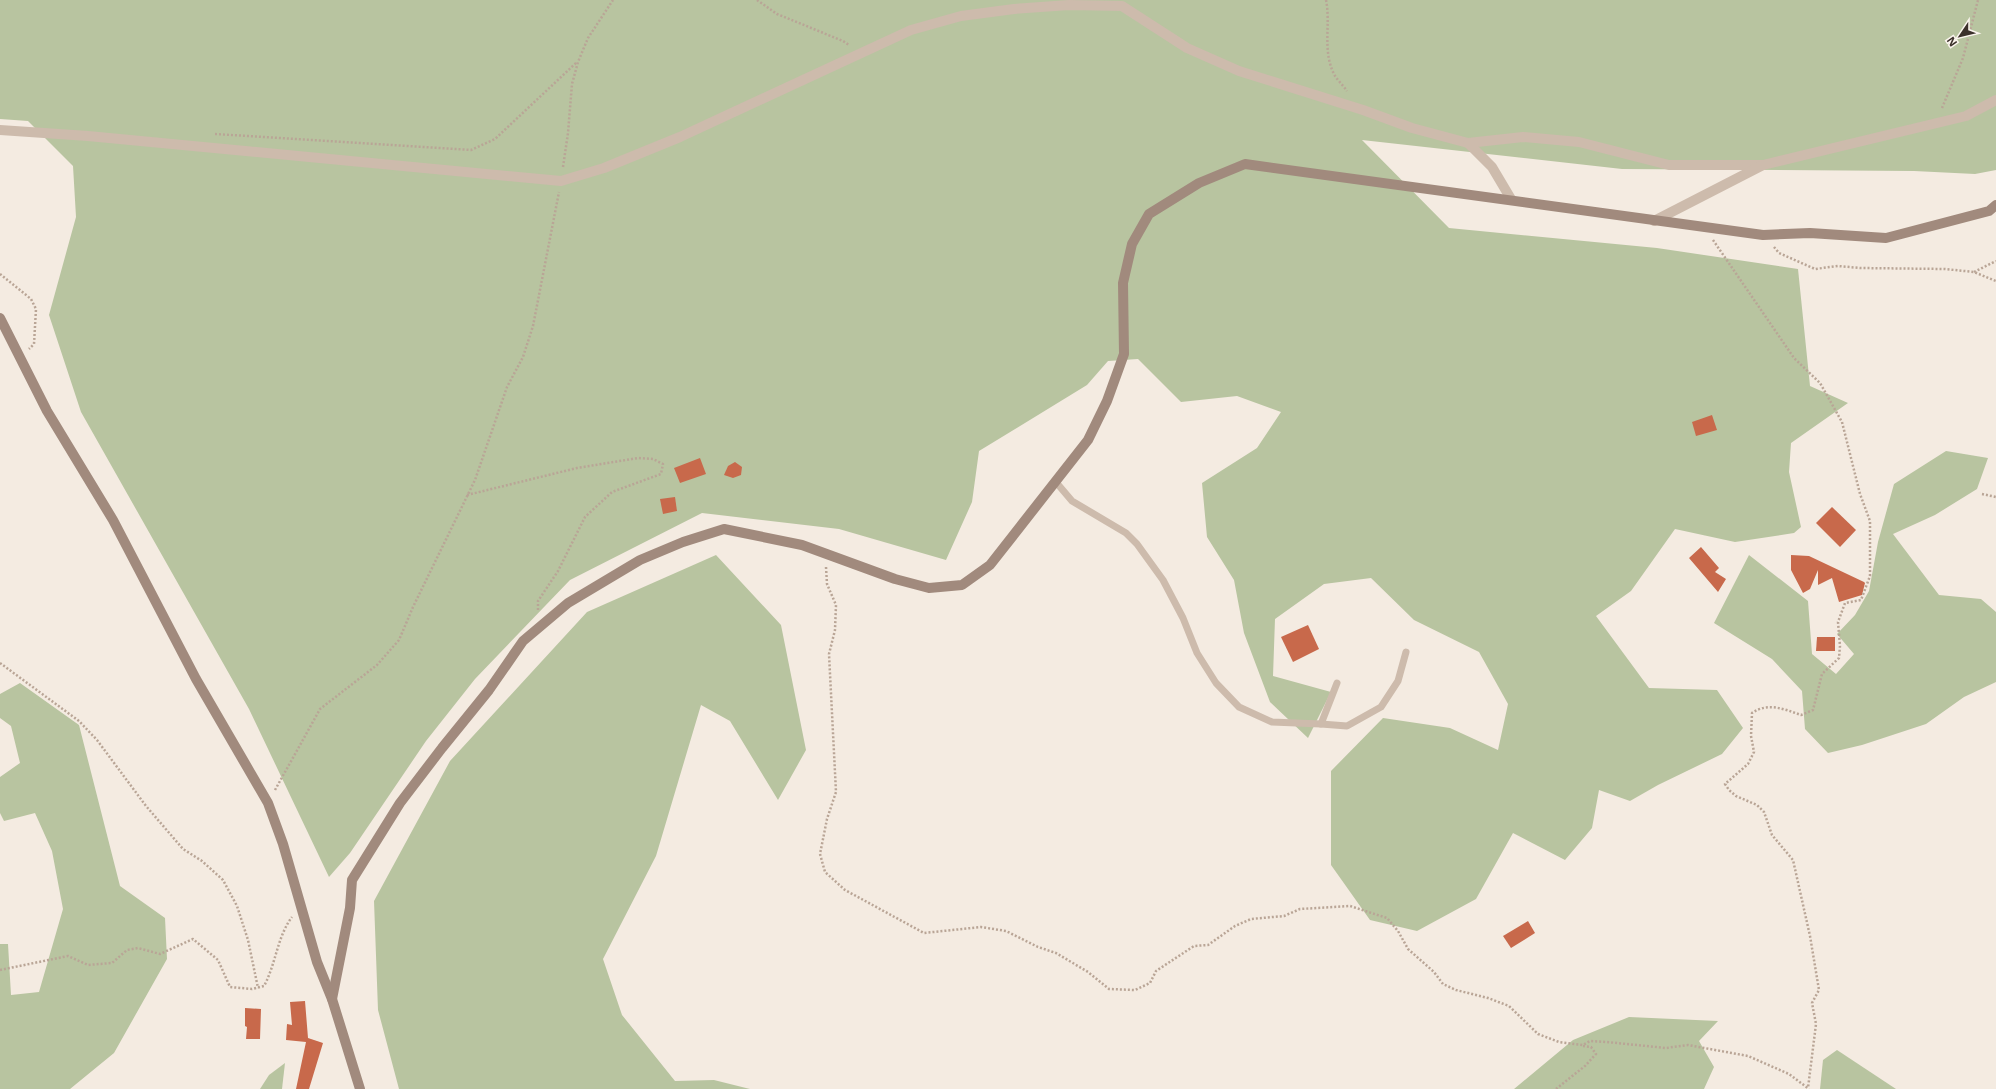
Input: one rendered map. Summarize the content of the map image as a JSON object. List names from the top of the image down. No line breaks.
{"north":"bottom left"}
